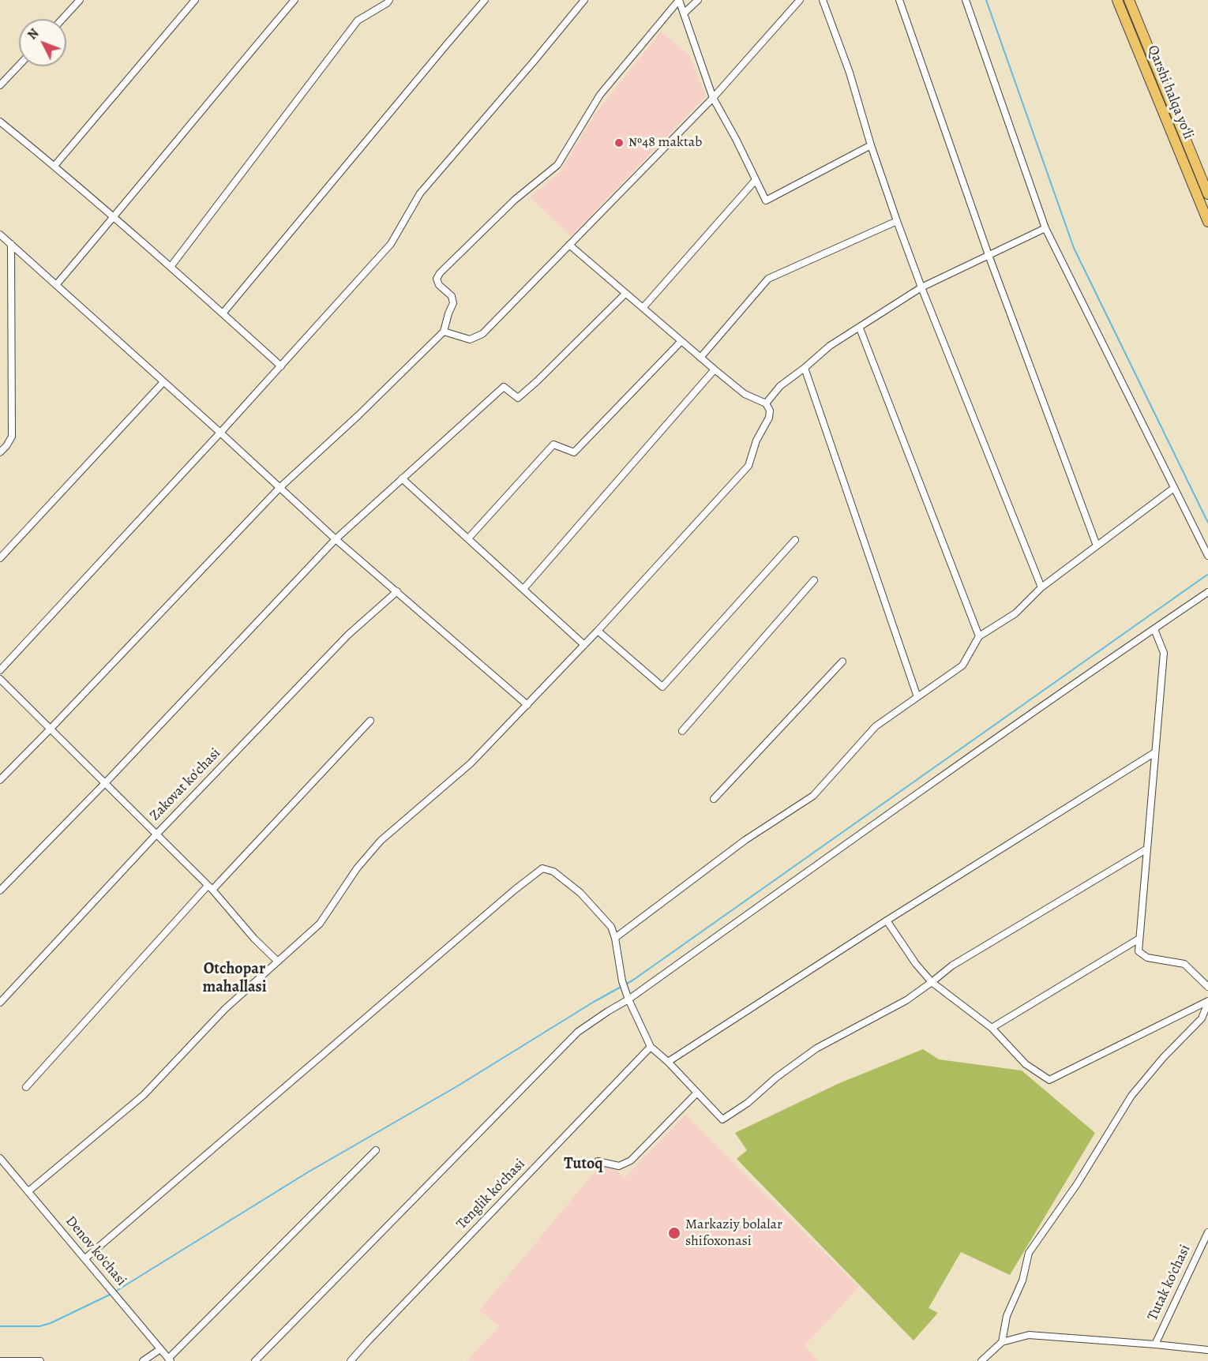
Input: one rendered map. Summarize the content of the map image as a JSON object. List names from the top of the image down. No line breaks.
{"streets":{"highway":["Qarshi halqa yoʻli"],"street":["Zakovat ko'chasi","Tenglik ko'chasi","Denov ko'chasi","Tutak ko'chasi"]},"districts":["Otchopar mahallasi","Tutoq"],"places":["№48 maktab","Markaziy bolalar shifoxonasi"],"north":"top left"}
